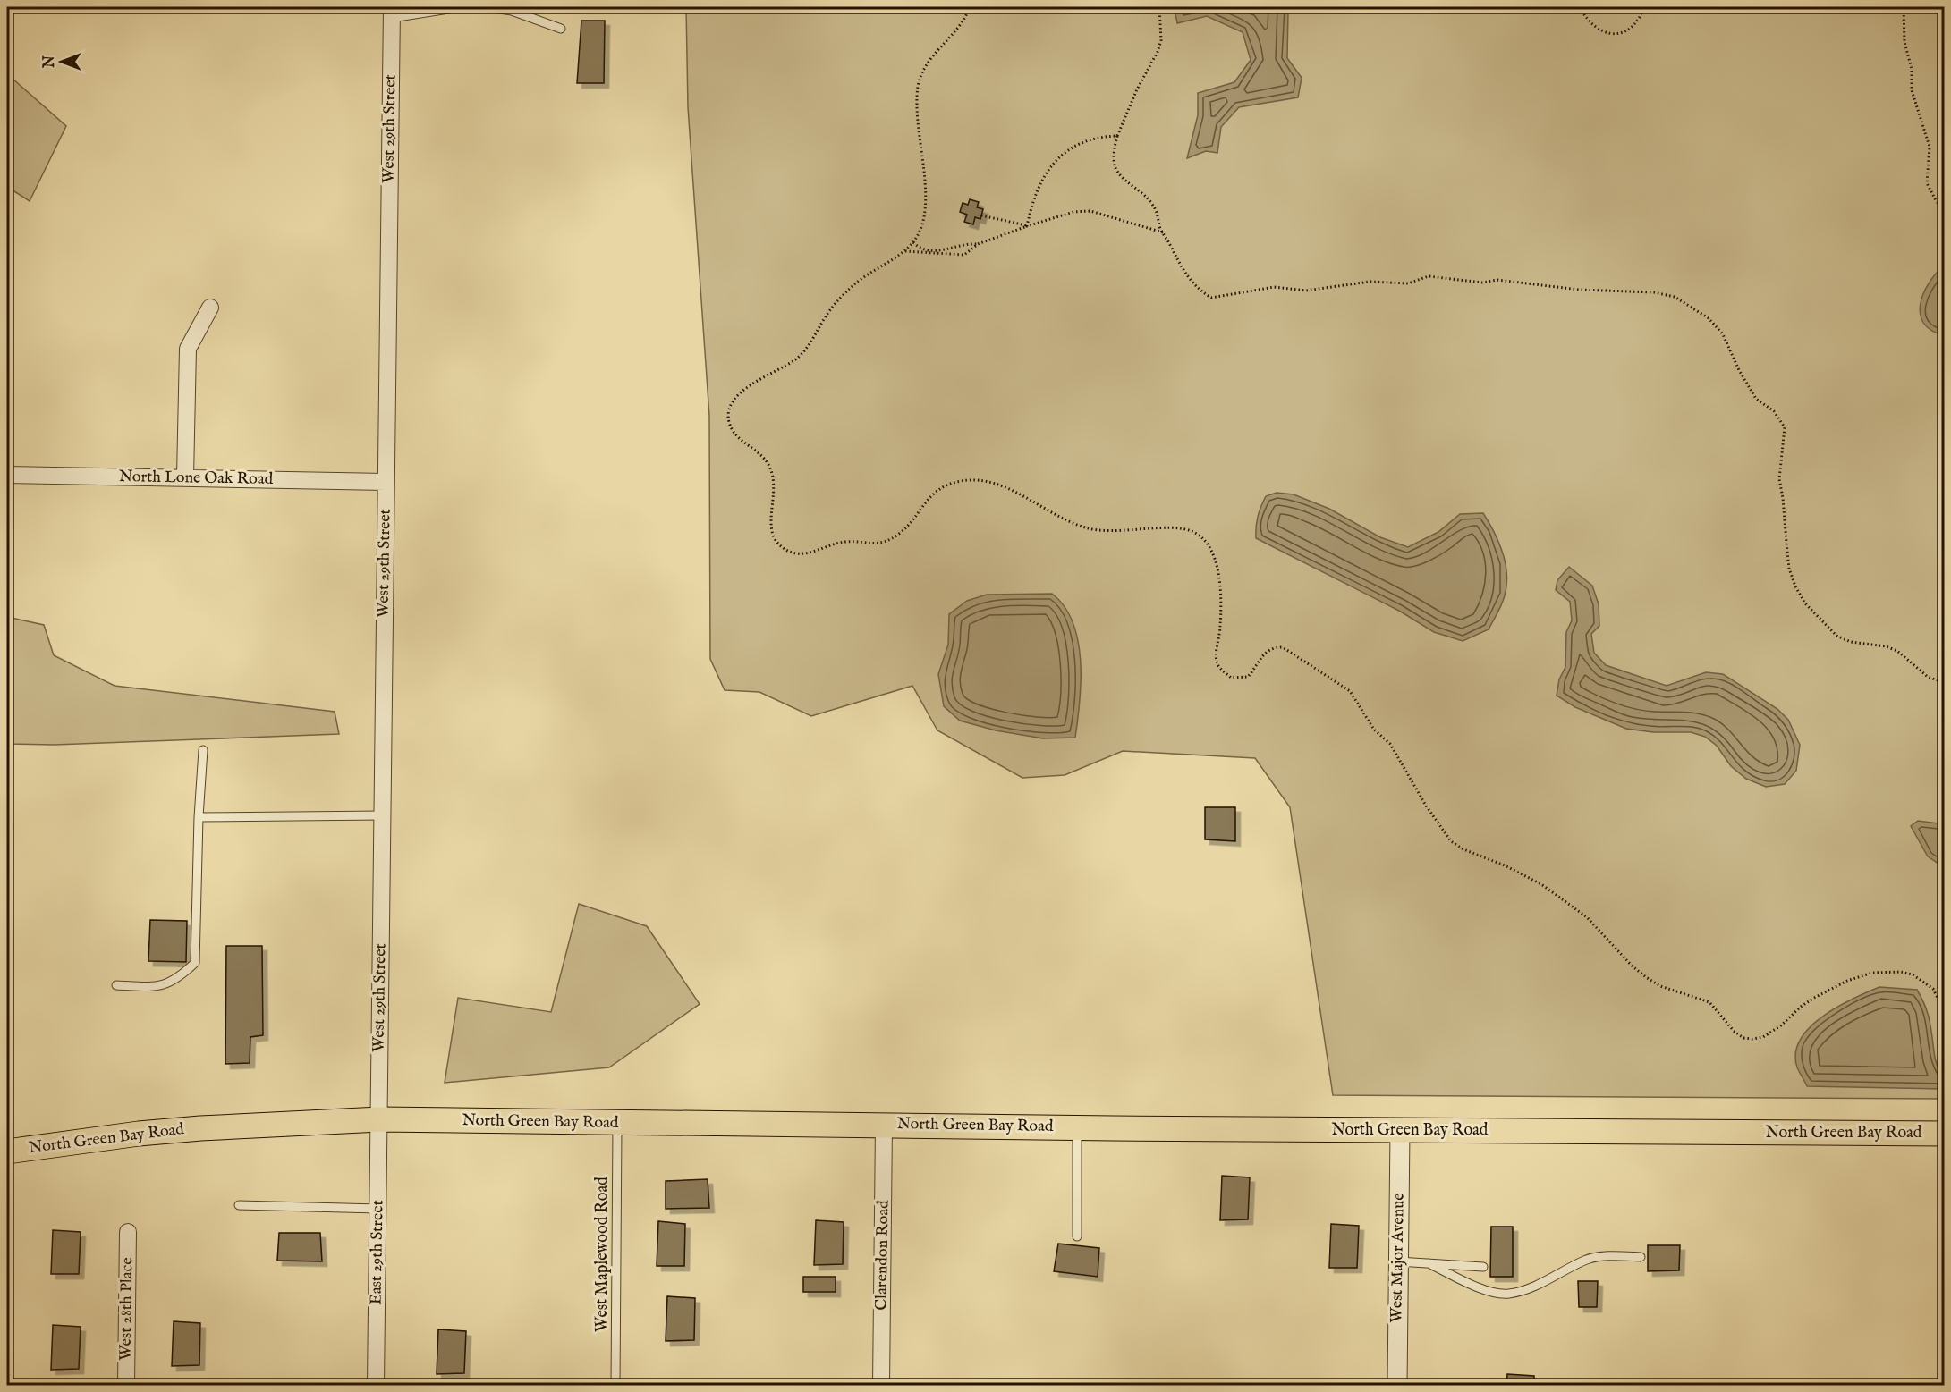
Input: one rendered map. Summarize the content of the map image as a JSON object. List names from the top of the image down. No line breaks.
{"streets":{"main road":["North Green Bay Road"],"street":["West 29th Street","North Lone Oak Road","East 29th Street","Clarendon Road","West Major Avenue","West 28th Place"],"lane":["West Maplewood Road"]},"crossings":[["West 29th Street","North Lone Oak Road"],["West 29th Street","North Green Bay Road"],["West 29th Street","East 29th Street"],["North Green Bay Road","East 29th Street"],["North Green Bay Road","West Maplewood Road"],["North Green Bay Road","Clarendon Road"],["North Green Bay Road","West Major Avenue"]],"north":"left"}
